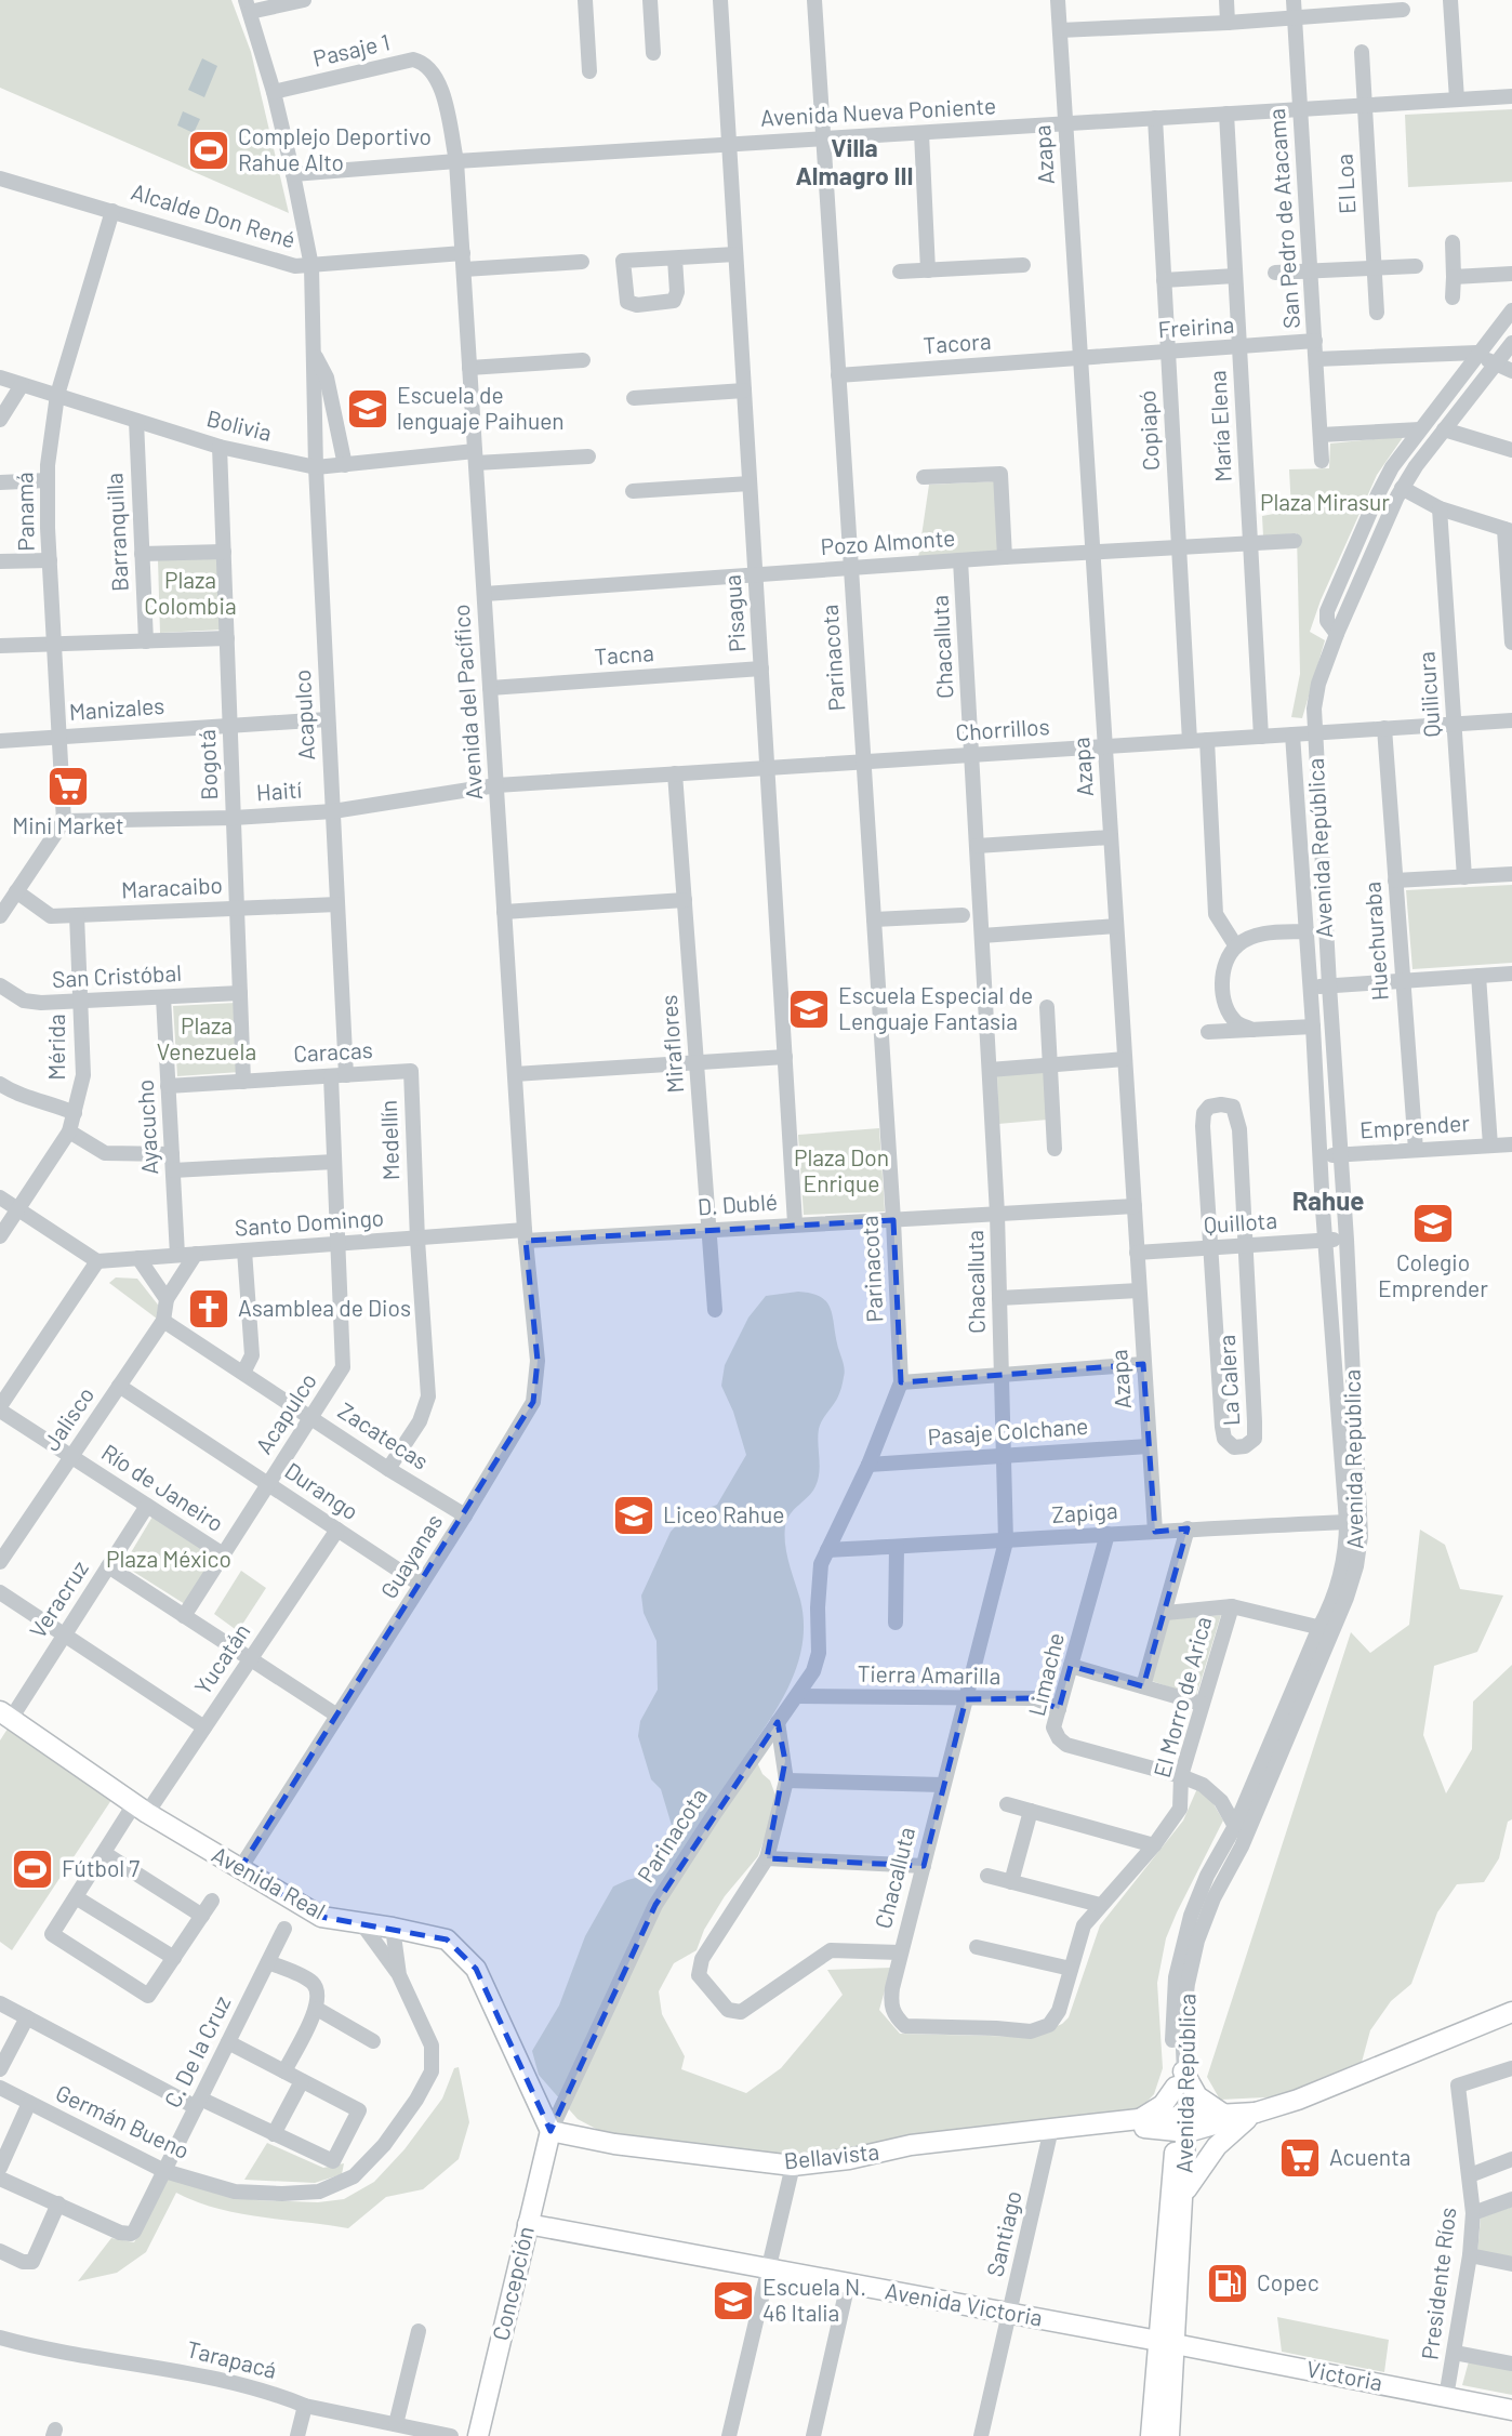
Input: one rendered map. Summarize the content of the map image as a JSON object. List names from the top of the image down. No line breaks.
{"streets":{"main road":["Avenida República","Avenida Real","Bellavista","Concepción","Avenida Victoria","Victoria"],"street":["Pasaje 1","Avenida Nueva Poniente","Azapa","El Loa","Alcalde Don René","San Pedro de Atacama","Freirina","Tacora","Bolivia","María Elena","Copiapó","Panamá","Barranquilla","Pozo Almonte","Pisagua","Chacalluta","Tacna","Parinacota","Quilicura","Avenida del Pacífico","Manizales","Acapulco","Chorrillos","Bogotá","Haití","Maracaibo","Huechuraba","San Cristóbal","Miraflores","Mérida","Caracas","Ayacucho","Emprender","Medellín","D. Dublé","Santo Domingo","Quillota","La Calera","Jalisco","Pasaje Colchane","Zacatecas","Río de Janeiro","Durango","Zapiga","Guayanas","Veracruz","Yucatán","Limache","Tierra Amarilla","El Morro de Arica","C. De la Cruz","Germán Bueno","Santiago","Presidente Ríos","Tarapacá"]},"crossings":[["Pasaje 1","Avenida Nueva Poniente"],["Pasaje 1","Avenida del Pacífico"],["Pasaje 1","Acapulco"],["Avenida Nueva Poniente","Azapa"],["Avenida Nueva Poniente","El Loa"],["Avenida Nueva Poniente","San Pedro de Atacama"],["Avenida Nueva Poniente","María Elena"],["Avenida Nueva Poniente","Copiapó"],["Avenida Nueva Poniente","Pisagua"],["Avenida Nueva Poniente","Parinacota"],["Avenida Nueva Poniente","Avenida del Pacífico"],["Avenida Nueva Poniente","Acapulco"],["Azapa","Freirina"],["Azapa","Tacora"],["Azapa","Pozo Almonte"],["Azapa","Chorrillos"],["Azapa","D. Dublé"],["Azapa","Quillota"],["Azapa","Pasaje Colchane"],["Azapa","Zapiga"],["Alcalde Don René","Panamá"],["Alcalde Don René","Avenida del Pacífico"],["Alcalde Don René","Acapulco"],["San Pedro de Atacama","Freirina"],["Freirina","Tacora"],["Freirina","María Elena"],["Freirina","Copiapó"],["Tacora","Parinacota"],["Bolivia","Panamá"],["Bolivia","Barranquilla"],["Bolivia","Avenida del Pacífico"],["Bolivia","Acapulco"],["Bolivia","Bogotá"],["María Elena","Pozo Almonte"],["María Elena","Chorrillos"],["Copiapó","Pozo Almonte"],["Copiapó","Chorrillos"],["Panamá","Manizales"],["Panamá","Haití"],["Pozo Almonte","Pisagua"],["Pozo Almonte","Chacalluta"],["Pozo Almonte","Parinacota"],["Pozo Almonte","Avenida del Pacífico"],["Pisagua","Tacna"],["Pisagua","Chorrillos"],["Pisagua","D. Dublé"],["Chacalluta","Chorrillos"],["Chacalluta","D. Dublé"],["Chacalluta","Pasaje Colchane"],["Chacalluta","Zapiga"],["Chacalluta","Tierra Amarilla"],["Chacalluta","El Morro de Arica"],["Tacna","Avenida del Pacífico"],["Parinacota","Chorrillos"],["Parinacota","D. Dublé"],["Parinacota","Pasaje Colchane"],["Parinacota","Zapiga"],["Parinacota","Tierra Amarilla"],["Parinacota","Avenida Real"],["Parinacota","Bellavista"],["Parinacota","Concepción"],["Quilicura","Chorrillos"],["Avenida del Pacífico","Chorrillos"],["Avenida del Pacífico","Haití"],["Avenida del Pacífico","D. Dublé"],["Avenida del Pacífico","Santo Domingo"],["Avenida del Pacífico","Guayanas"],["Manizales","Acapulco"],["Manizales","Bogotá"],["Acapulco","Haití"],["Acapulco","Maracaibo"],["Acapulco","Caracas"],["Acapulco","Santo Domingo"],["Acapulco","Zacatecas"],["Acapulco","Río de Janeiro"],["Acapulco","Durango"],["Chorrillos","Haití"],["Chorrillos","Avenida República"],["Chorrillos","Huechuraba"],["Chorrillos","Miraflores"],["Bogotá","Haití"],["Bogotá","Maracaibo"],["Bogotá","San Cristóbal"],["Bogotá","Caracas"],["Avenida República","Emprender"],["Avenida República","Quillota"],["Avenida República","Zapiga"],["Avenida República","Limache"],["Avenida República","Bellavista"],["Avenida República","Avenida Victoria"],["Avenida República","Victoria"],["Maracaibo","Mérida"],["Huechuraba","Emprender"],["San Cristóbal","Mérida"],["San Cristóbal","Ayacucho"],["Miraflores","D. Dublé"],["Caracas","Ayacucho"],["Caracas","Medellín"],["Ayacucho","Santo Domingo"],["Medellín","Santo Domingo"],["Medellín","Zacatecas"],["D. Dublé","Santo Domingo"],["D. Dublé","Guayanas"],["Santo Domingo","Jalisco"],["Santo Domingo","Guayanas"],["Quillota","La Calera"],["Jalisco","Zacatecas"],["Jalisco","Río de Janeiro"],["Jalisco","Durango"],["Zacatecas","Guayanas"],["Río de Janeiro","Veracruz"],["Durango","Guayanas"],["Durango","Yucatán"],["Zapiga","Limache"],["Guayanas","Avenida Real"],["Veracruz","Avenida Real"],["Yucatán","Avenida Real"],["Limache","Tierra Amarilla"],["Limache","El Morro de Arica"],["Avenida Real","Germán Bueno"],["Avenida Real","Bellavista"],["Avenida Real","Concepción"],["C. De la Cruz","Germán Bueno"],["Bellavista","Santiago"],["Bellavista","Concepción"],["Santiago","Avenida Victoria"],["Concepción","Avenida Victoria"],["Presidente Ríos","Victoria"],["Avenida Victoria","Victoria"]],"districts":["Villa Almagro III","Rahue"],"parks":["Plaza Mirasur","Plaza Colombia","Plaza Venezuela","Plaza Don Enrique","Plaza México"],"places":{"sports":["Complejo Deportivo Rahue Alto","Fútbol 7"],"school or university":["Escuela de lenguaje Paihuen","Escuela Especial de Lenguaje Fantasia","Colegio Emprender","Liceo Rahue","Escuela N. 46 Italia"],"supermarket":["Mini Market","Acuenta"],"church":["Asamblea de Dios"],"fuel station":["Copec"]}}
